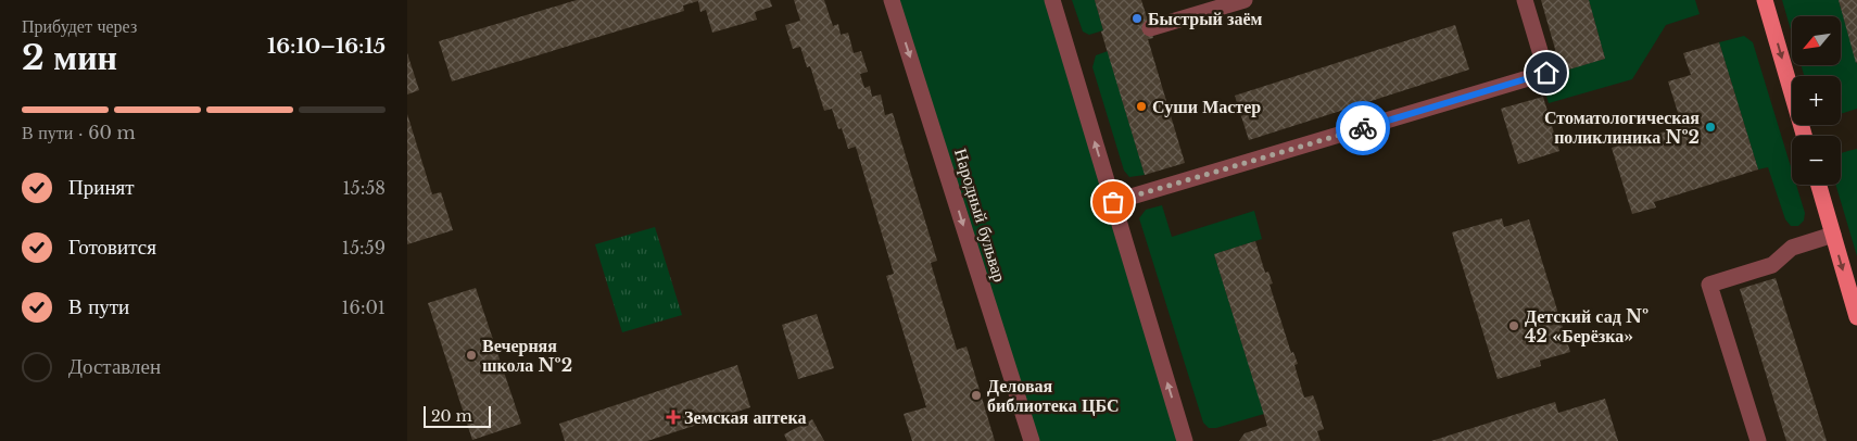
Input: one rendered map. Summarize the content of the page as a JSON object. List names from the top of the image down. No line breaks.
{"streets":{"street":["Народный бульвар"]},"one_way":["Народный бульвар"],"places":{"other":["Быстрый заём","Суши Мастер","Стоматологическая поликлиника №2","Детский сад № 42 «Берёзка»","Вечерняя школа №2","Деловая библиотека ЦБС"],"health":["Земская аптека"]},"scale_bar":"20 m","north":"bottom left","page":{"heading":["2 мин","Прибудет через","16:10–16:15"],"map_buttons":["+","−"],"bar":"В пути · 60 m","list":[["Принят","15:58"],["Готовится","15:59"],["В пути","16:01"],"Доставлен"],"scale":"20 m"}}
